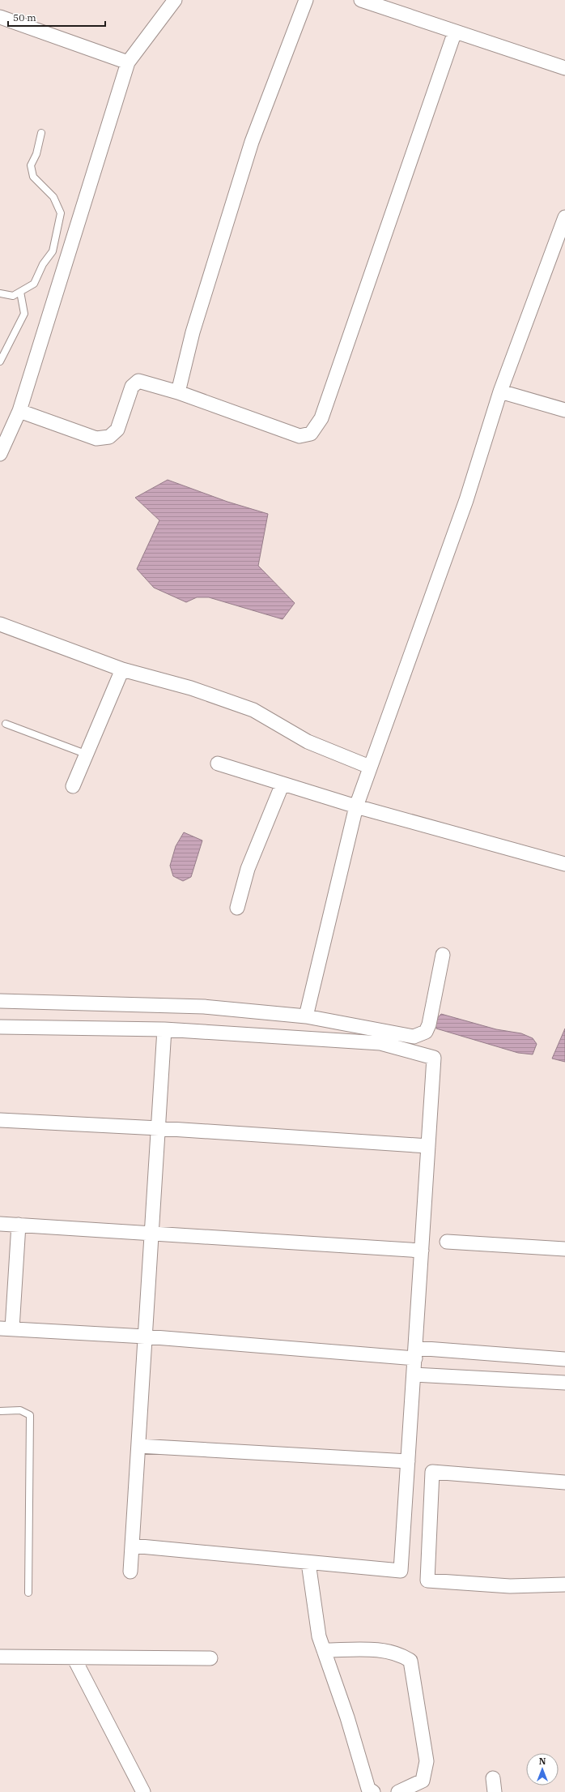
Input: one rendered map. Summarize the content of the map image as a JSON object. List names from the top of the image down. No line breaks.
{"scale_bar":"50 m","north":"top"}
